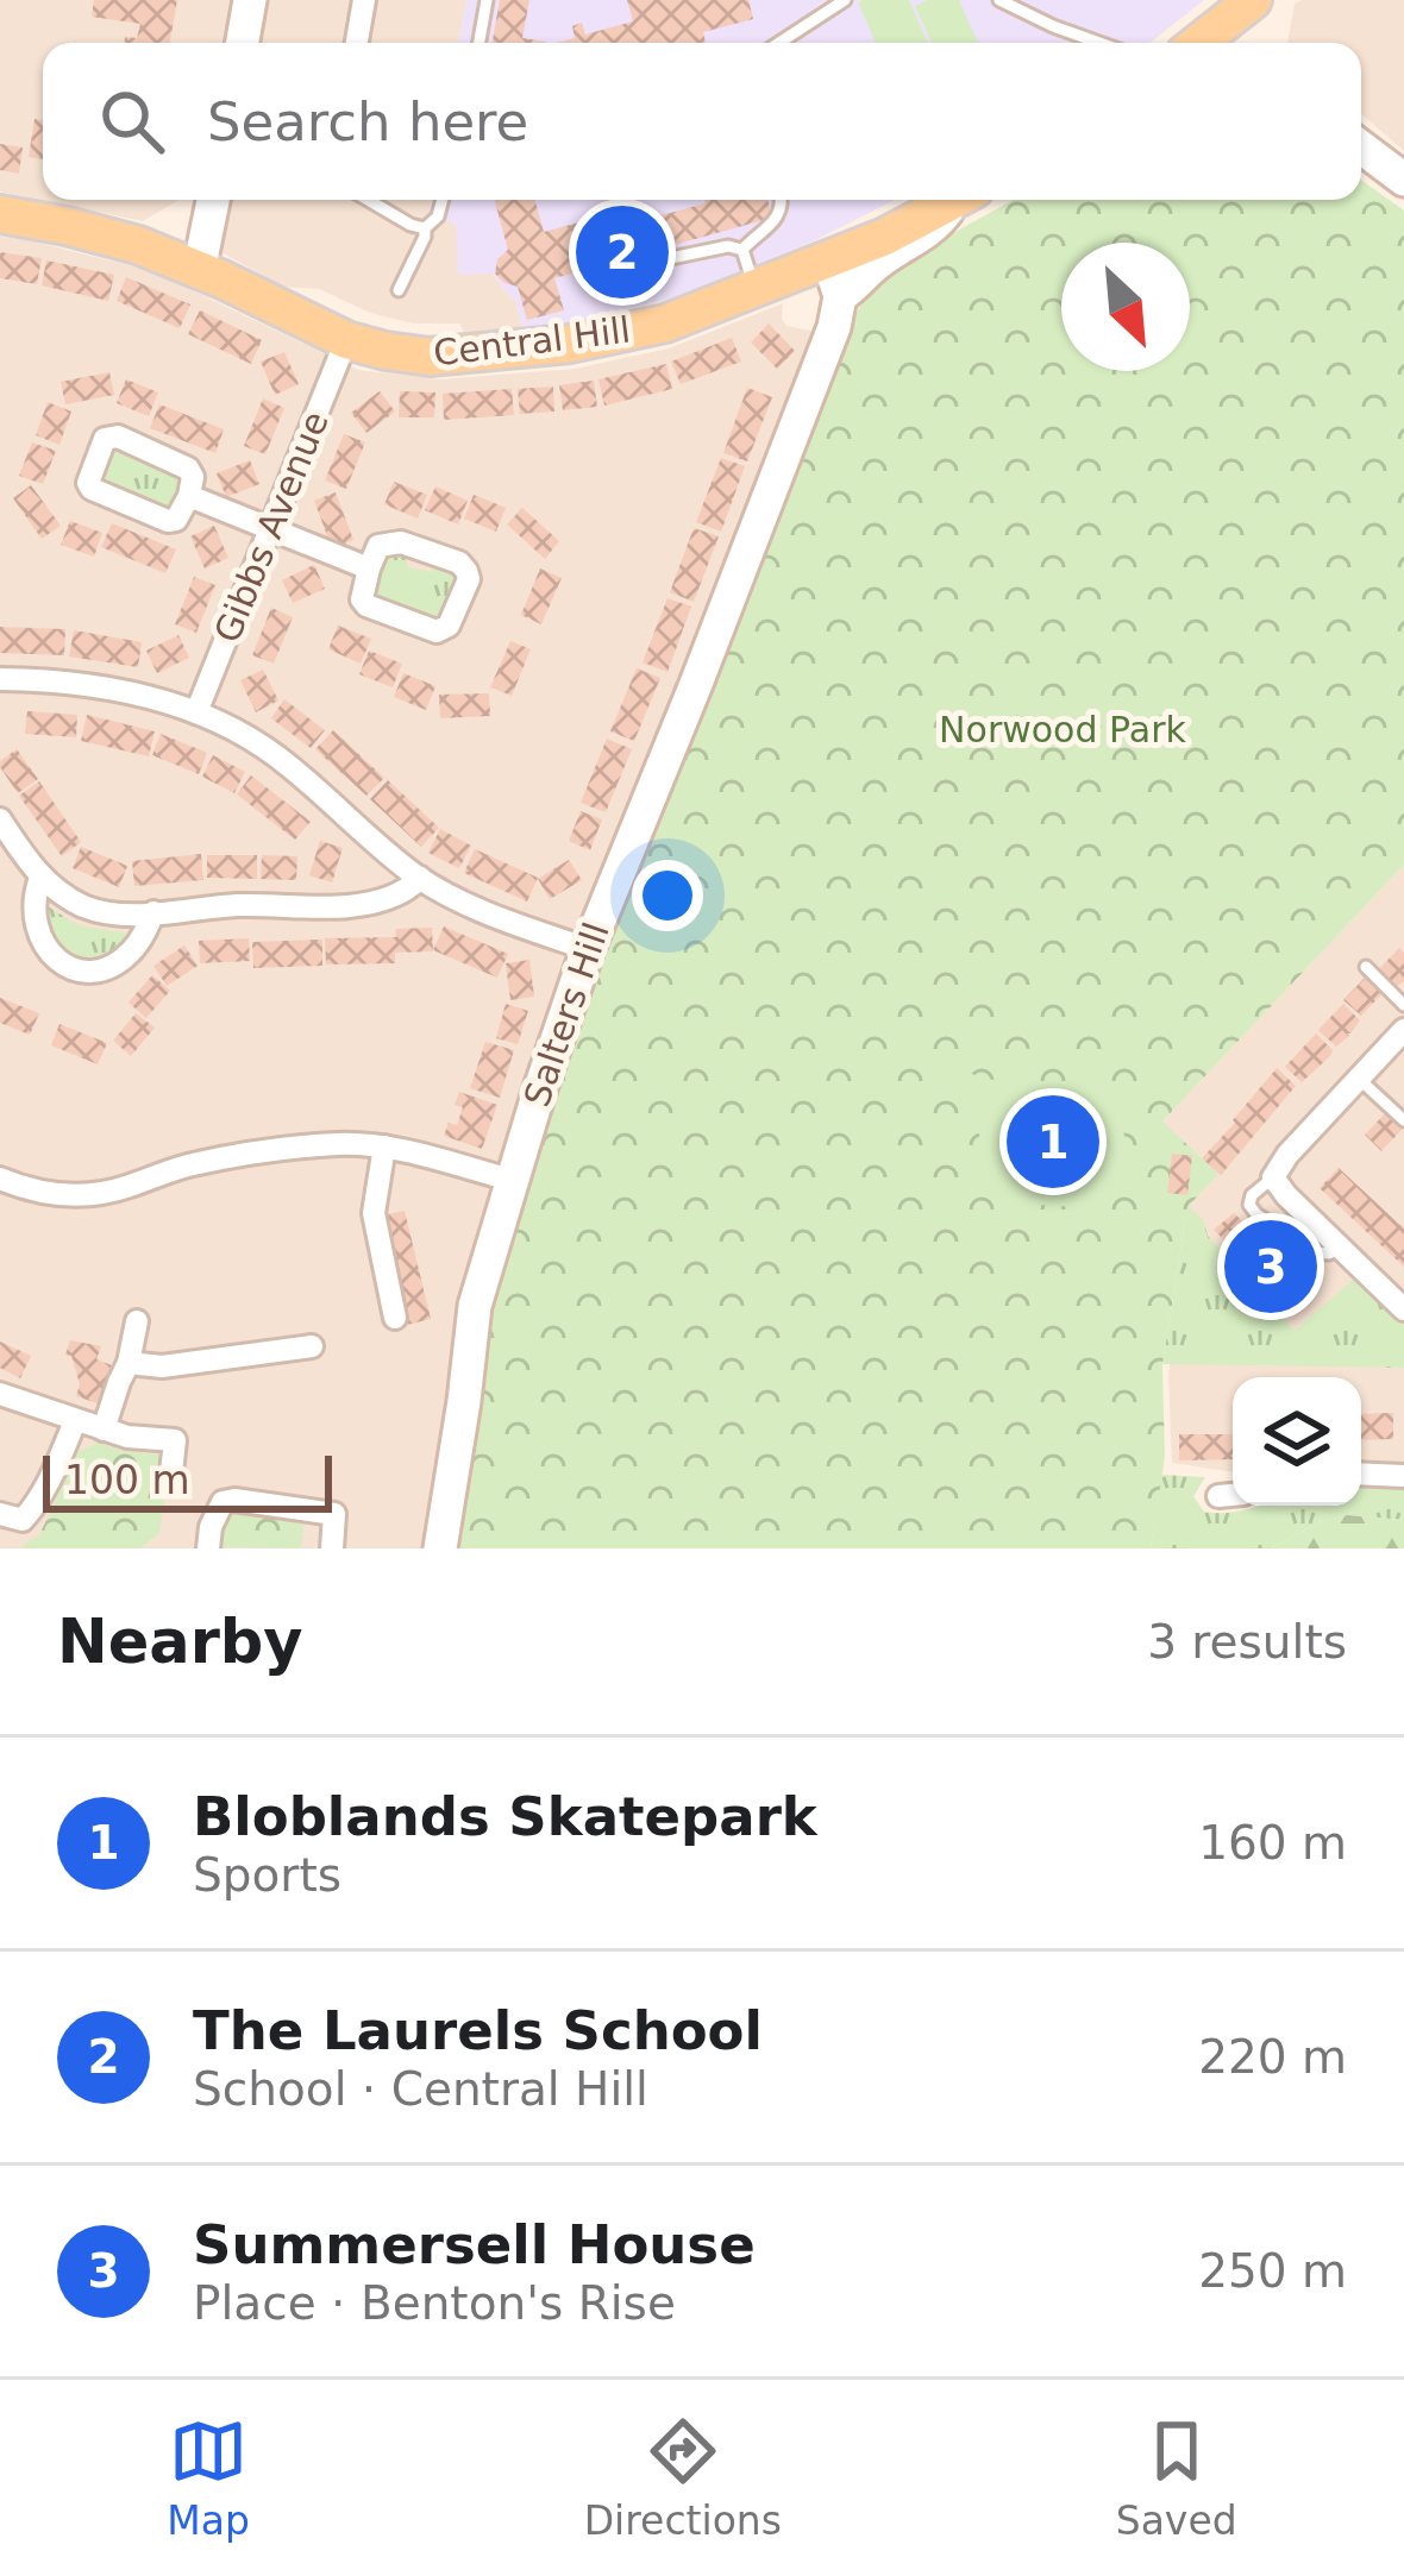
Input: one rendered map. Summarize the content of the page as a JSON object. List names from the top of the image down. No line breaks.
{"streets":{"main road":["Central Hill"],"street":["Gibbs Avenue","Salters Hill"]},"crossings":[["Central Hill","Gibbs Avenue"]],"parks":["Norwood Park"],"scale_bar":"100 m","north":"bottom right","page":{"search":"Search here","pins":["2","1","3"],"scale":"100 m","heading":["Nearby","3 results"],"list":[{"mark":"1","name":"Bloblands Skatepark","note":"Sports","value":"160 m"},{"mark":"2","name":"The Laurels School","note":"School · Central Hill","value":"220 m"},{"mark":"3","name":"Summersell House","note":"Place · Benton's Rise","value":"250 m"}],"nav":["Map","Directions","Saved"]}}
